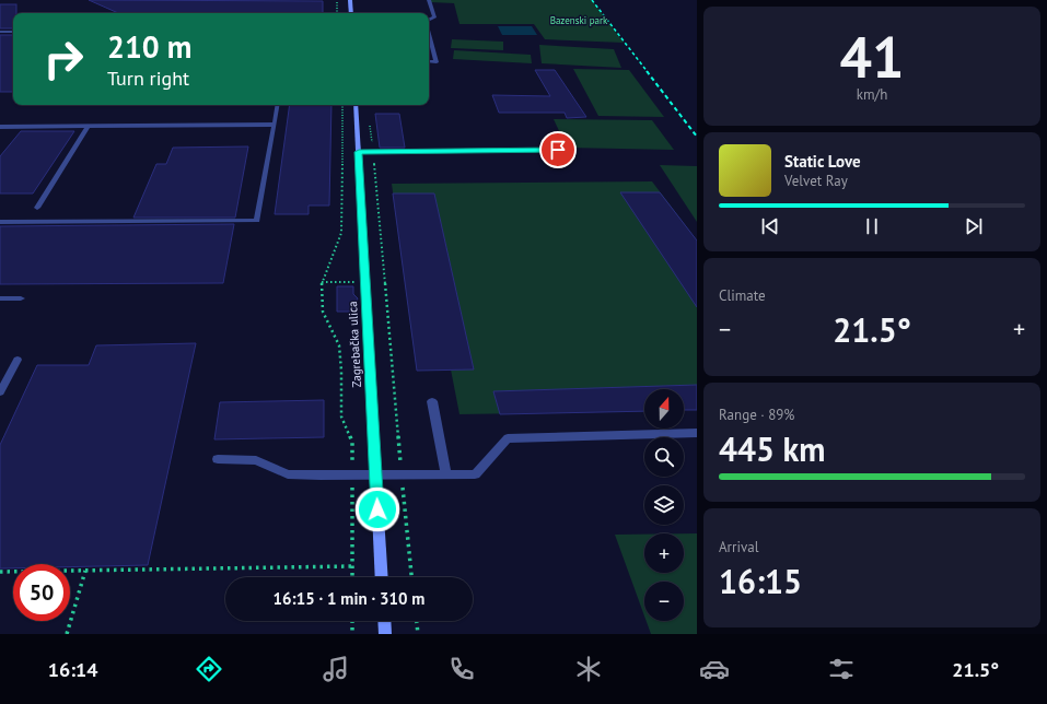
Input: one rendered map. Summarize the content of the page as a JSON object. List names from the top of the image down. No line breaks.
{"streets":{"main road":["Zagrebačka ulica"]},"parks":["Bazenski park"],"north":"top","page":{"tile":[["41","km/h"],"Climate",["Range · 89%","445 km"],["Arrival","16:15"]],"turn":["210 m","Turn right"],"song":["Static Love","Velvet Ray"],"heat":["−","21.5°","+"],"map_buttons":["+","−"],"limit":"50","trip":"16:15 · 1 min · 310 m","tabs":["16:14","21.5°"]}}
